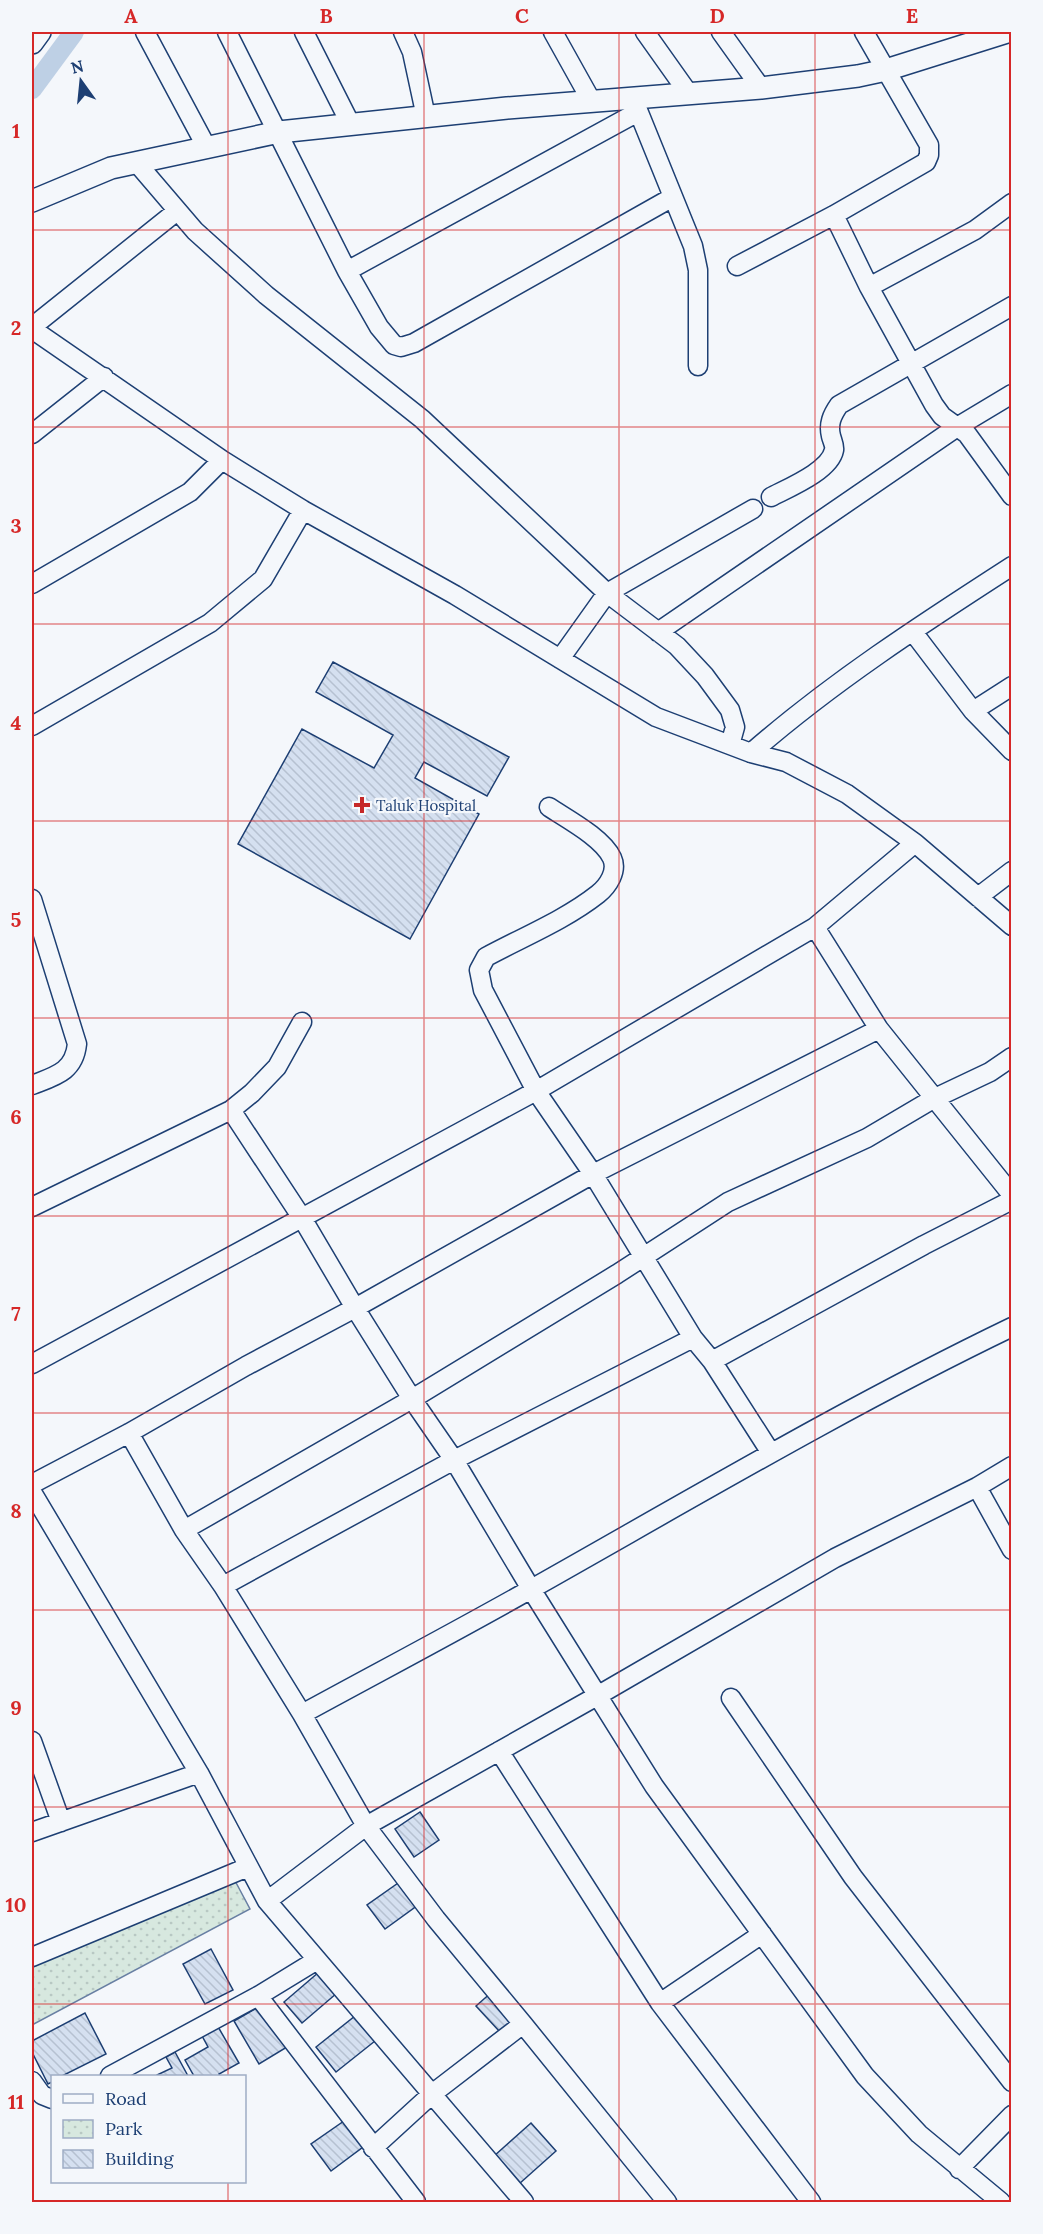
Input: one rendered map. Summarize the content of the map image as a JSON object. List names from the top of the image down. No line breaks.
{"places":{"health":["Taluk Hospital"]},"legend":["Road","Park","Building"],"north":"top","grid":{"columns":["A","B","C","D","E"],"rows":["1","2","3","4","5","6","7","8","9","10","11"]}}
